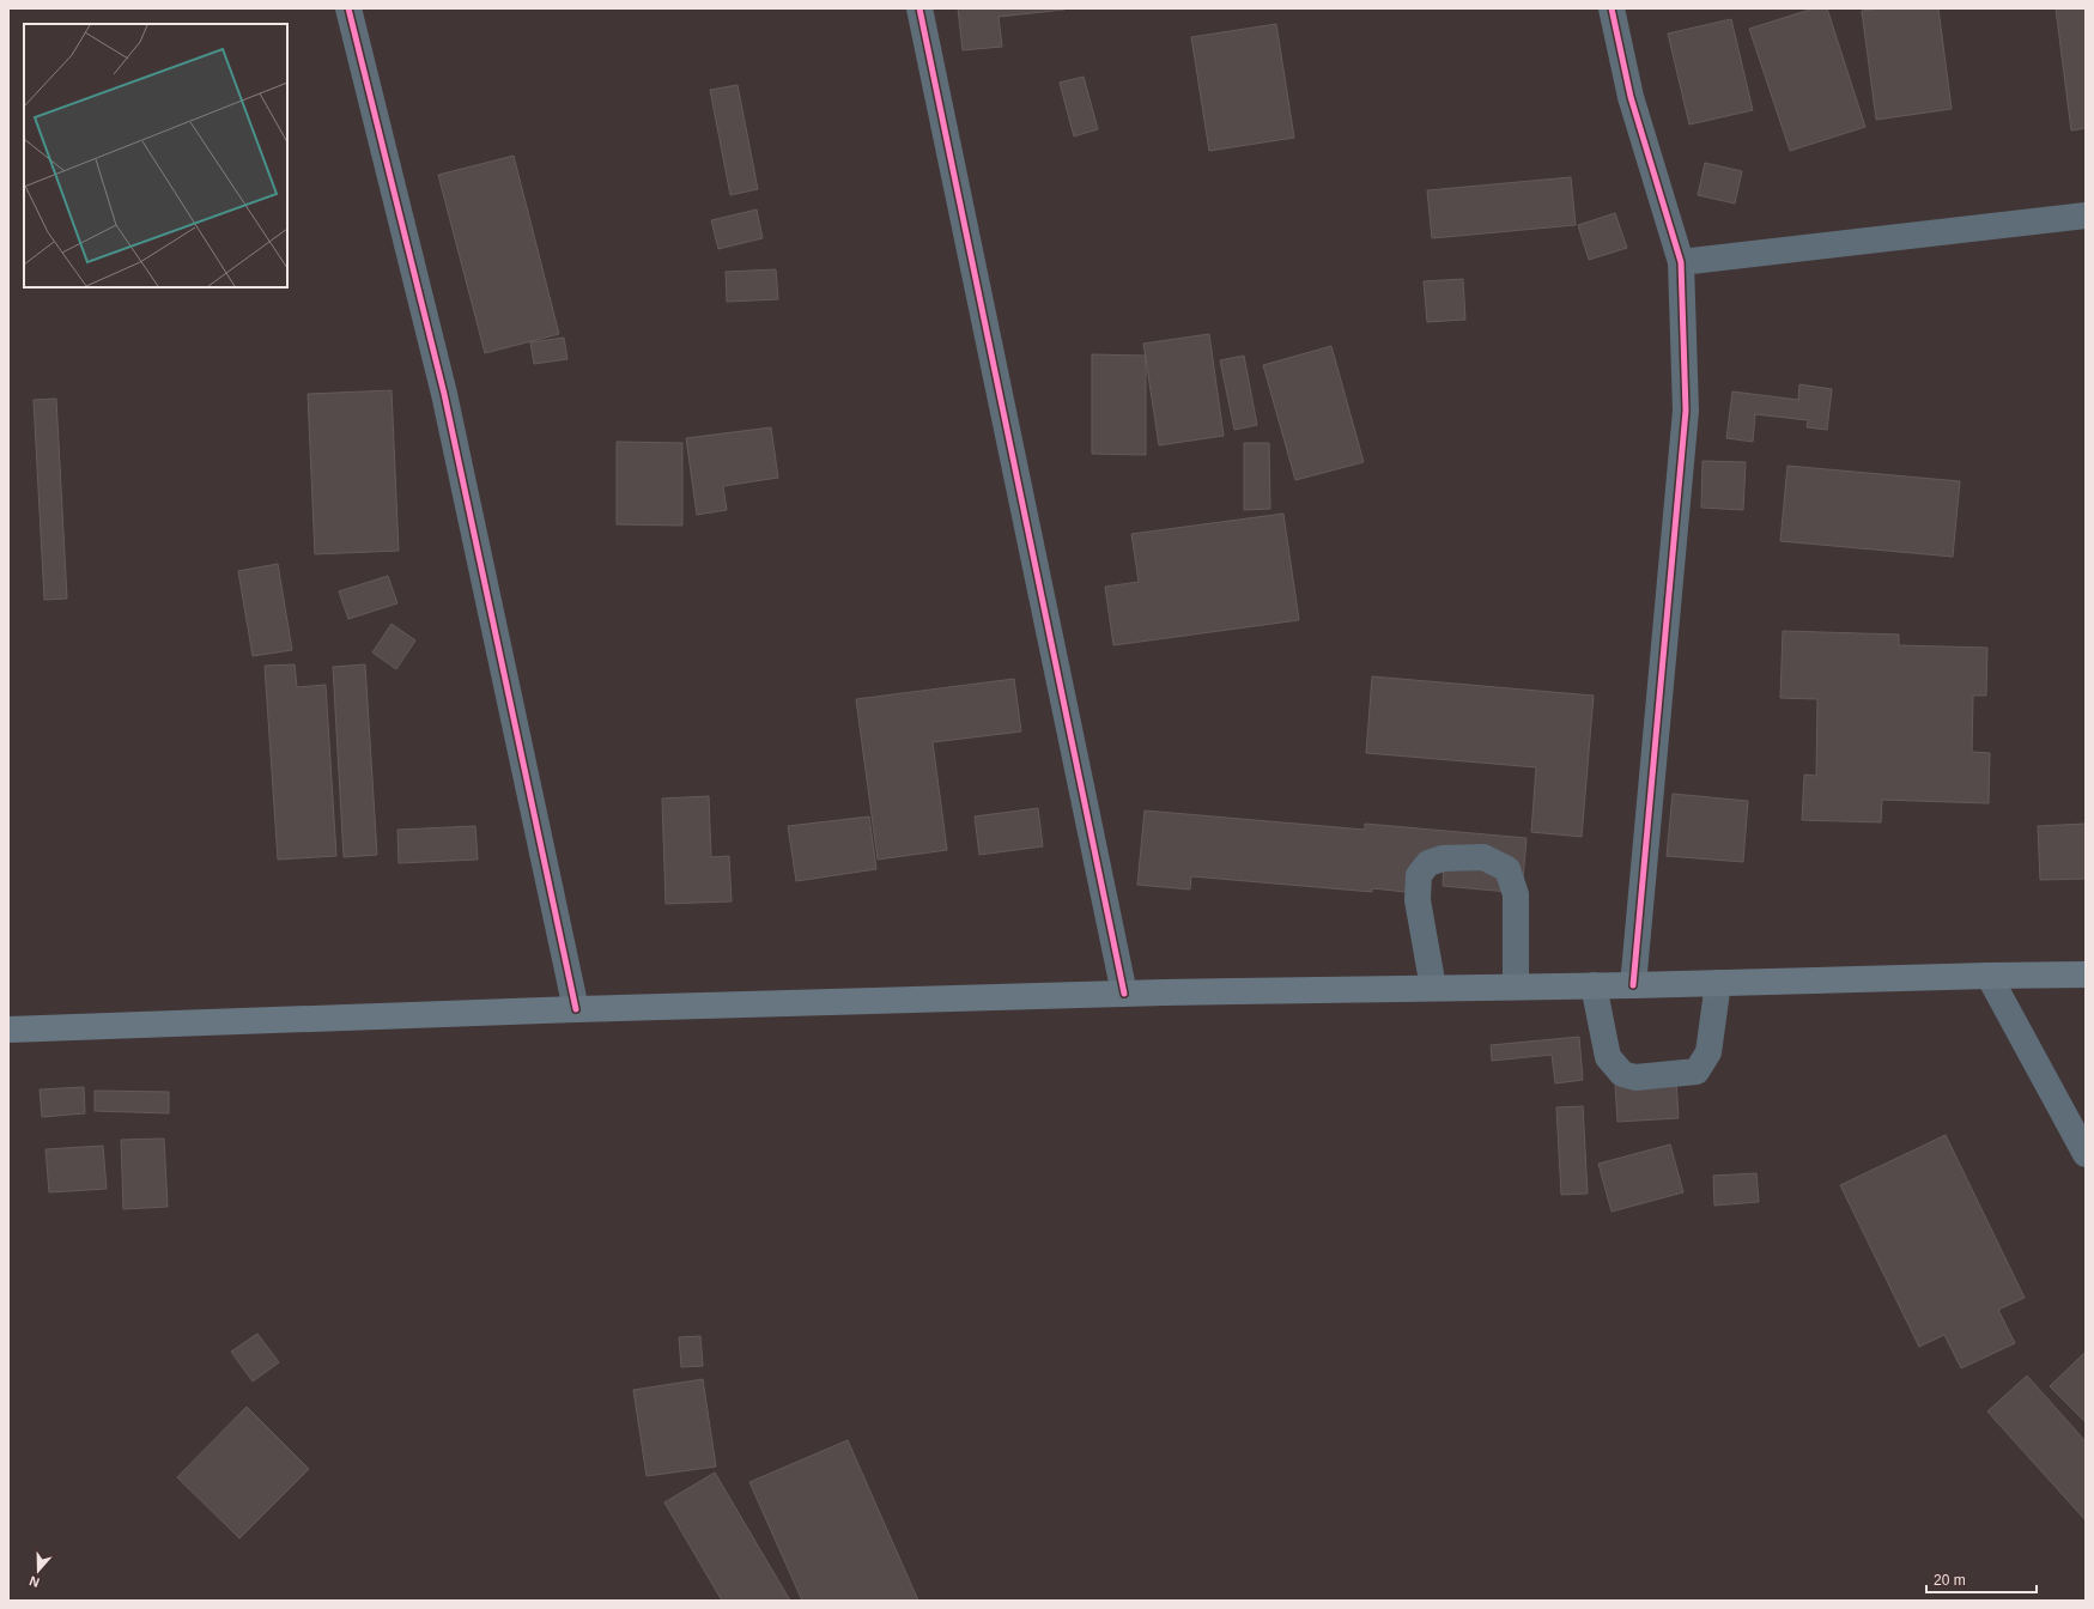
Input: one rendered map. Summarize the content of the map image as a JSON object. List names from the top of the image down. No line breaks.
{"scale_bar":"20 m","north":"bottom"}
